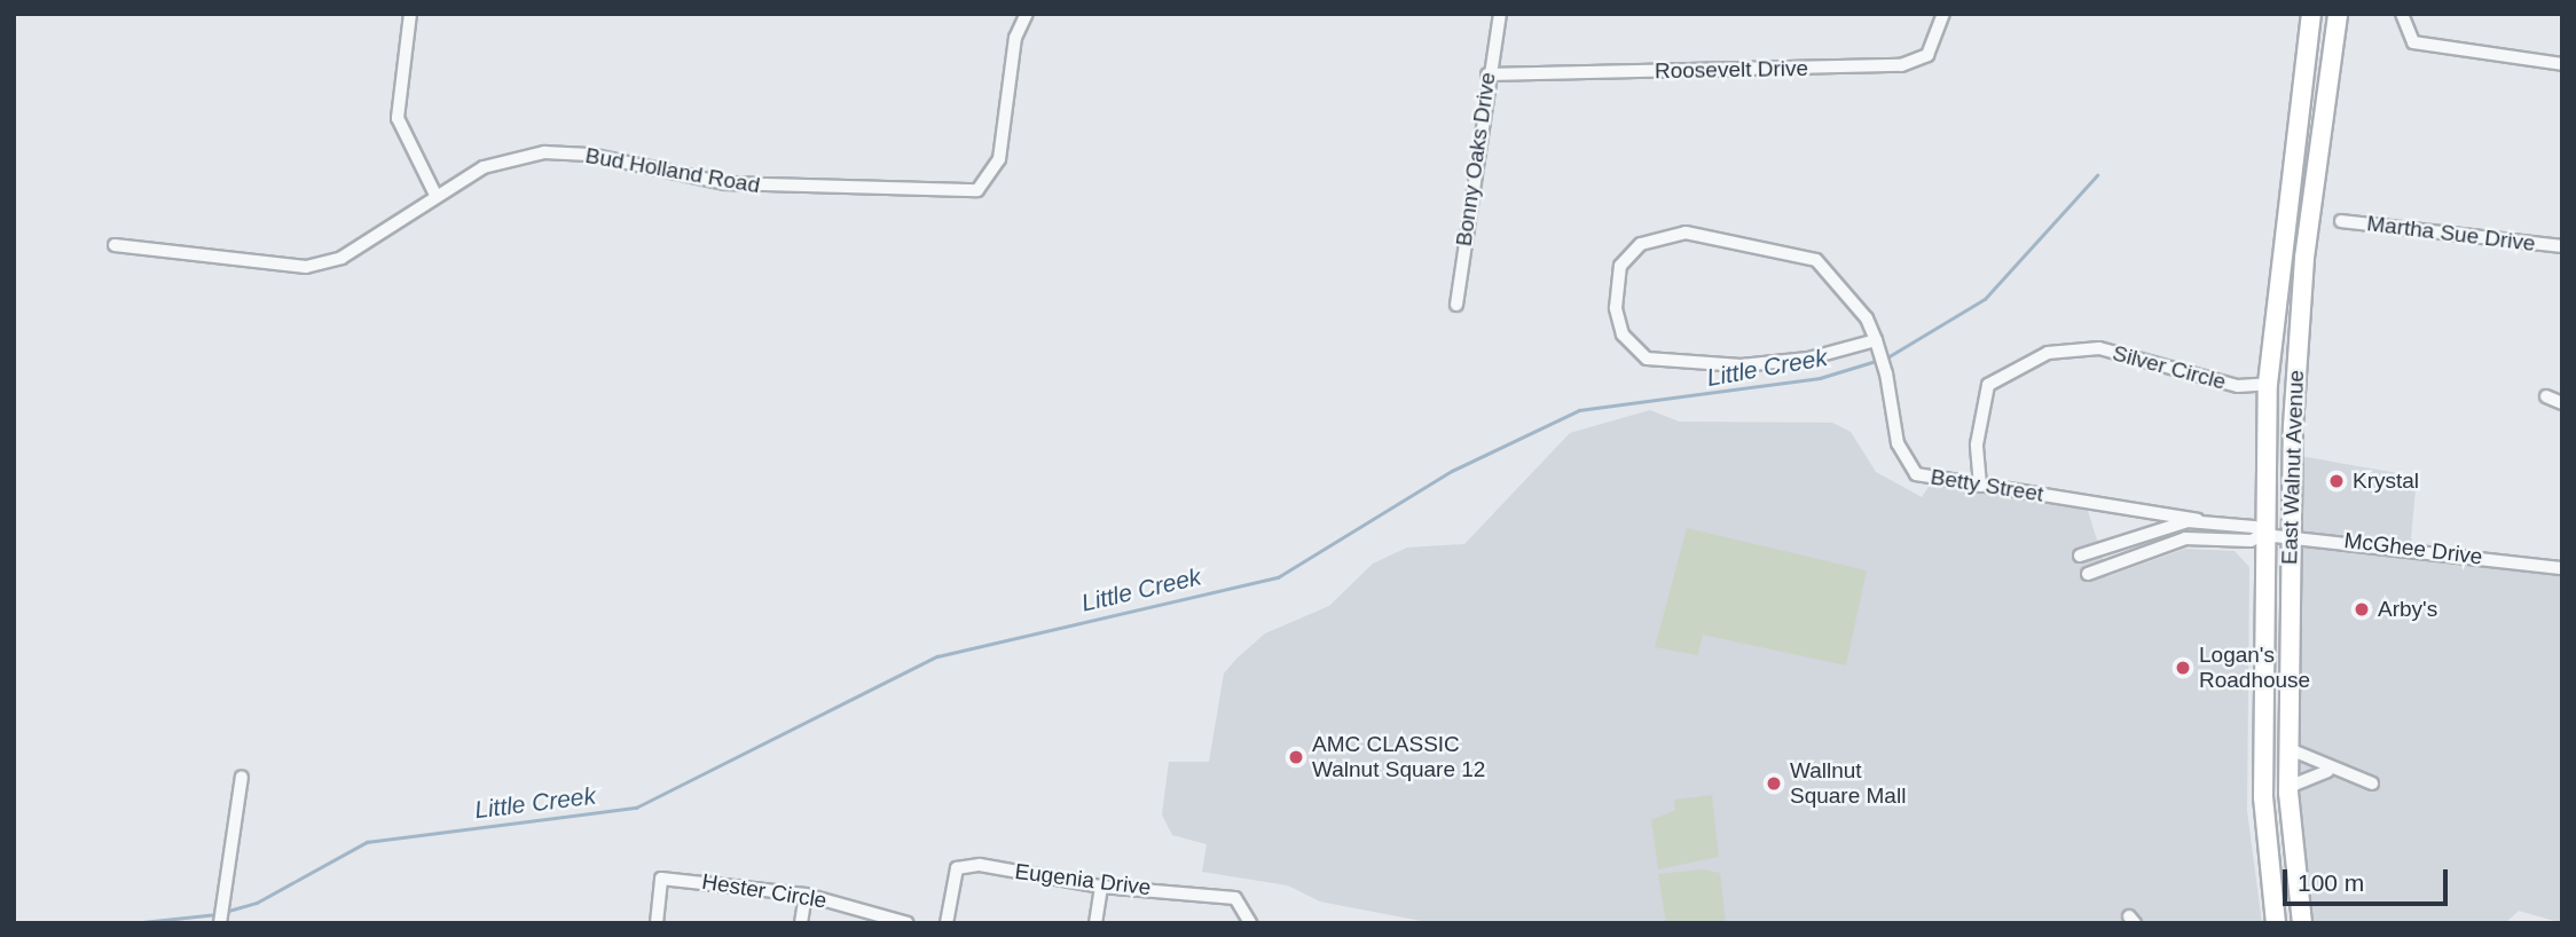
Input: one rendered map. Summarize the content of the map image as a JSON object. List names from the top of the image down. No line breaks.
{"streets":{"main road":["East Walnut Avenue"],"street":["Roosevelt Drive","Bonny Oaks Drive","Bud Holland Road","Martha Sue Drive","Silver Circle","Betty Street","McGhee Drive","Eugenia Drive","Hester Circle"]},"crossings":[["Roosevelt Drive","Bonny Oaks Drive"],["Silver Circle","East Walnut Avenue"],["Silver Circle","Betty Street"],["East Walnut Avenue","Betty Street"],["East Walnut Avenue","McGhee Drive"],["Betty Street","McGhee Drive"]],"water":["Little Creek"],"places":["Krystal","Arby's","Logan's Roadhouse","AMC CLASSIC Walnut Square 12","Wallnut Square Mall"],"scale_bar":"100 m"}
